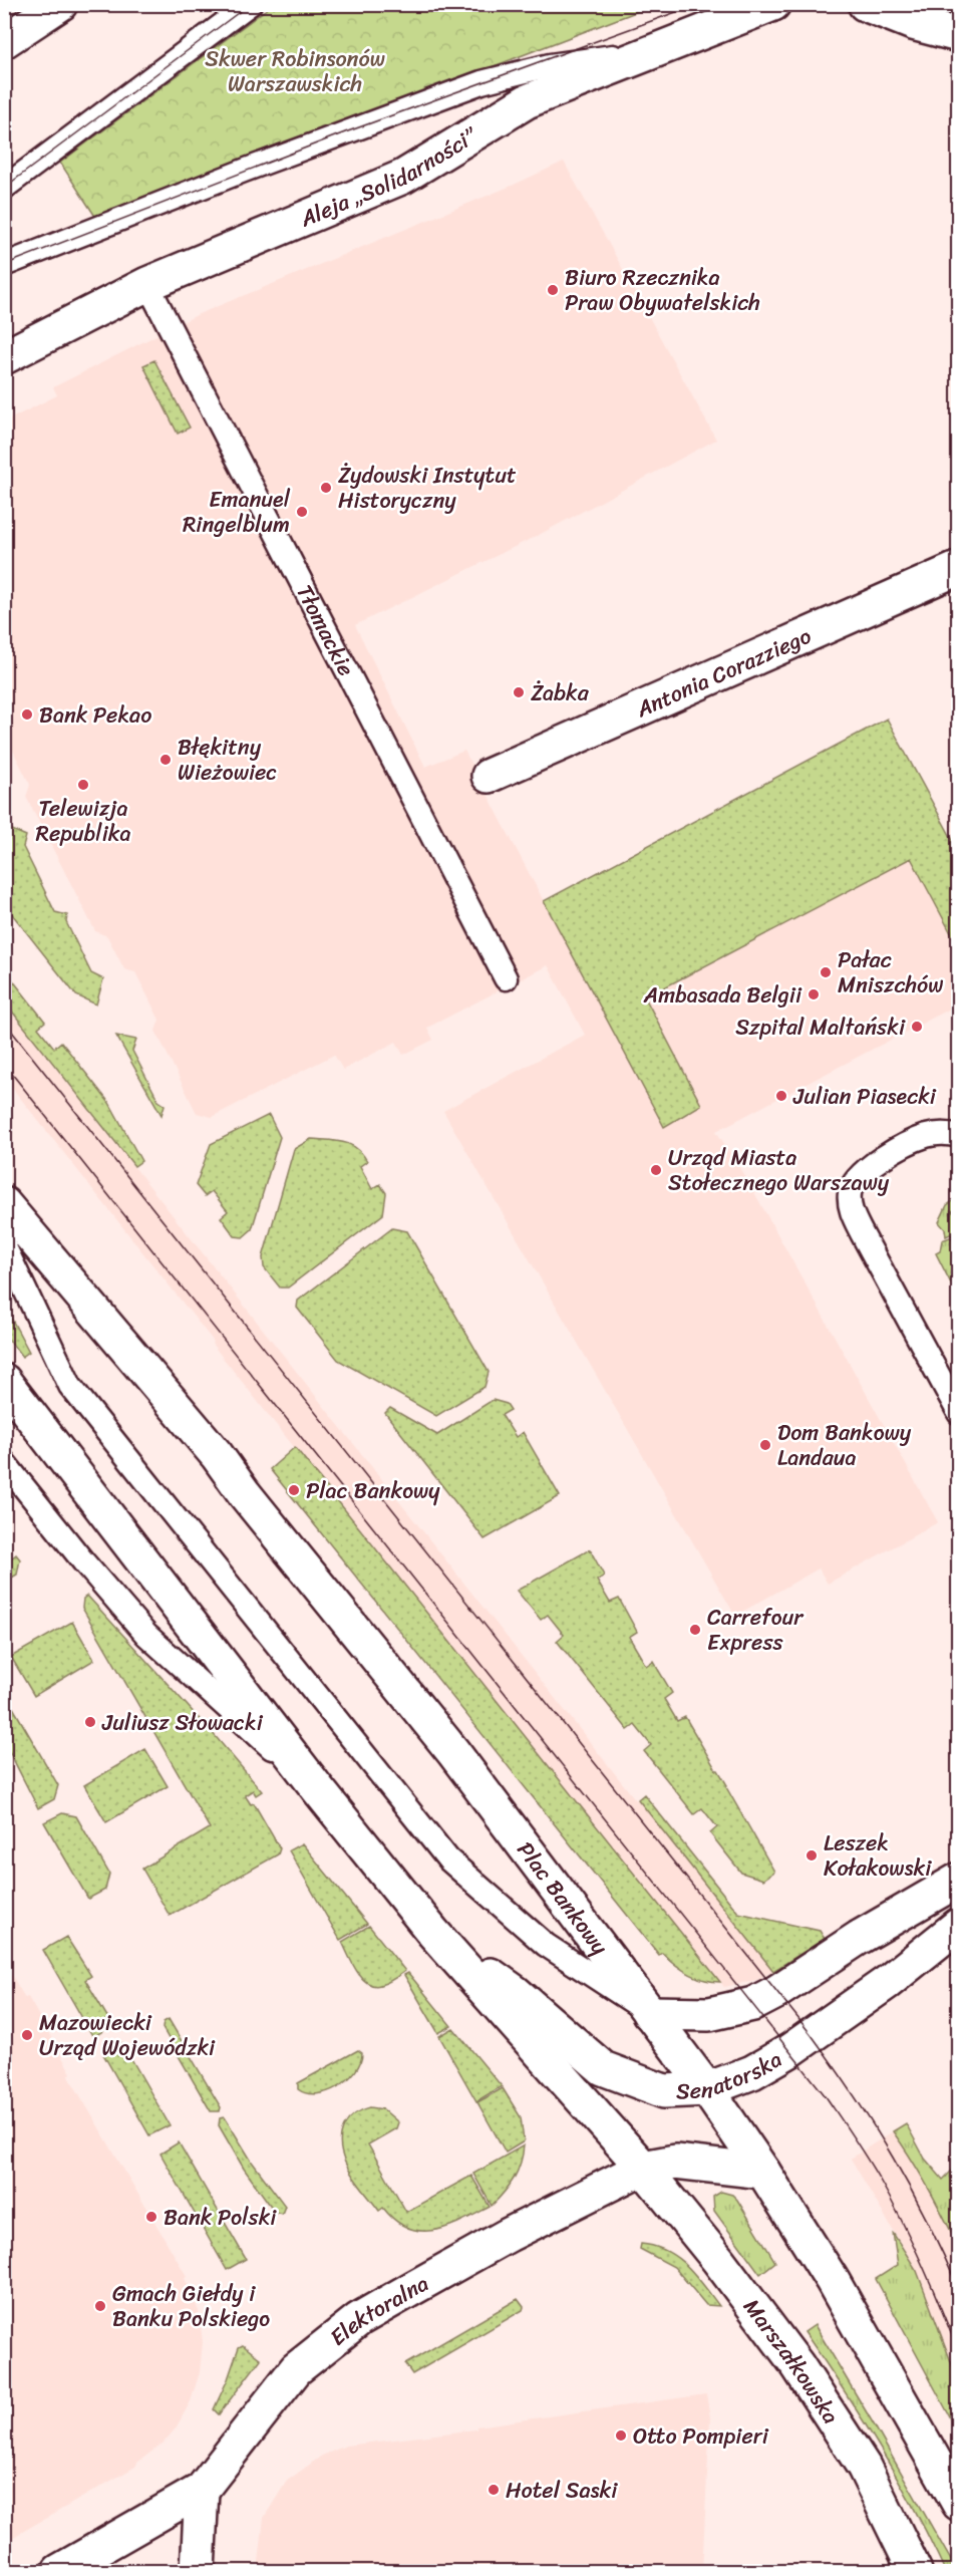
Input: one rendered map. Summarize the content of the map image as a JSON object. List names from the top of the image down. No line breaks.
{"streets":{"main road":["Aleja „Solidarności”","Antonia Corazziego","Plac Bankowy","Senatorska","Elektoralna","Marszałkowska"],"lane":["Tłomackie"]},"crossings":[["Aleja „Solidarności”","Tłomackie"],["Plac Bankowy","Senatorska"],["Elektoralna","Marszałkowska"]],"parks":["Skwer Robinsonów Warszawskich"],"places":["Biuro Rzecznika Praw Obywatelskich","Żydowski Instytut Historyczny","Emanuel Ringelblum","Żabka","Bank Pekao","Błękitny Wieżowiec","Telewizja Republika","Pałac Mniszchów","Ambasada Belgii","Szpital Maltański","Julian Piasecki","Urząd Miasta Stołecznego Warszawy","Dom Bankowy Landaua","Plac Bankowy","Carrefour Express","Juliusz Słowacki","Leszek Kołakowski","Mazowiecki Urząd Wojewódzki","Bank Polski","Gmach Giełdy i Banku Polskiego","Otto Pompieri","Hotel Saski"]}
